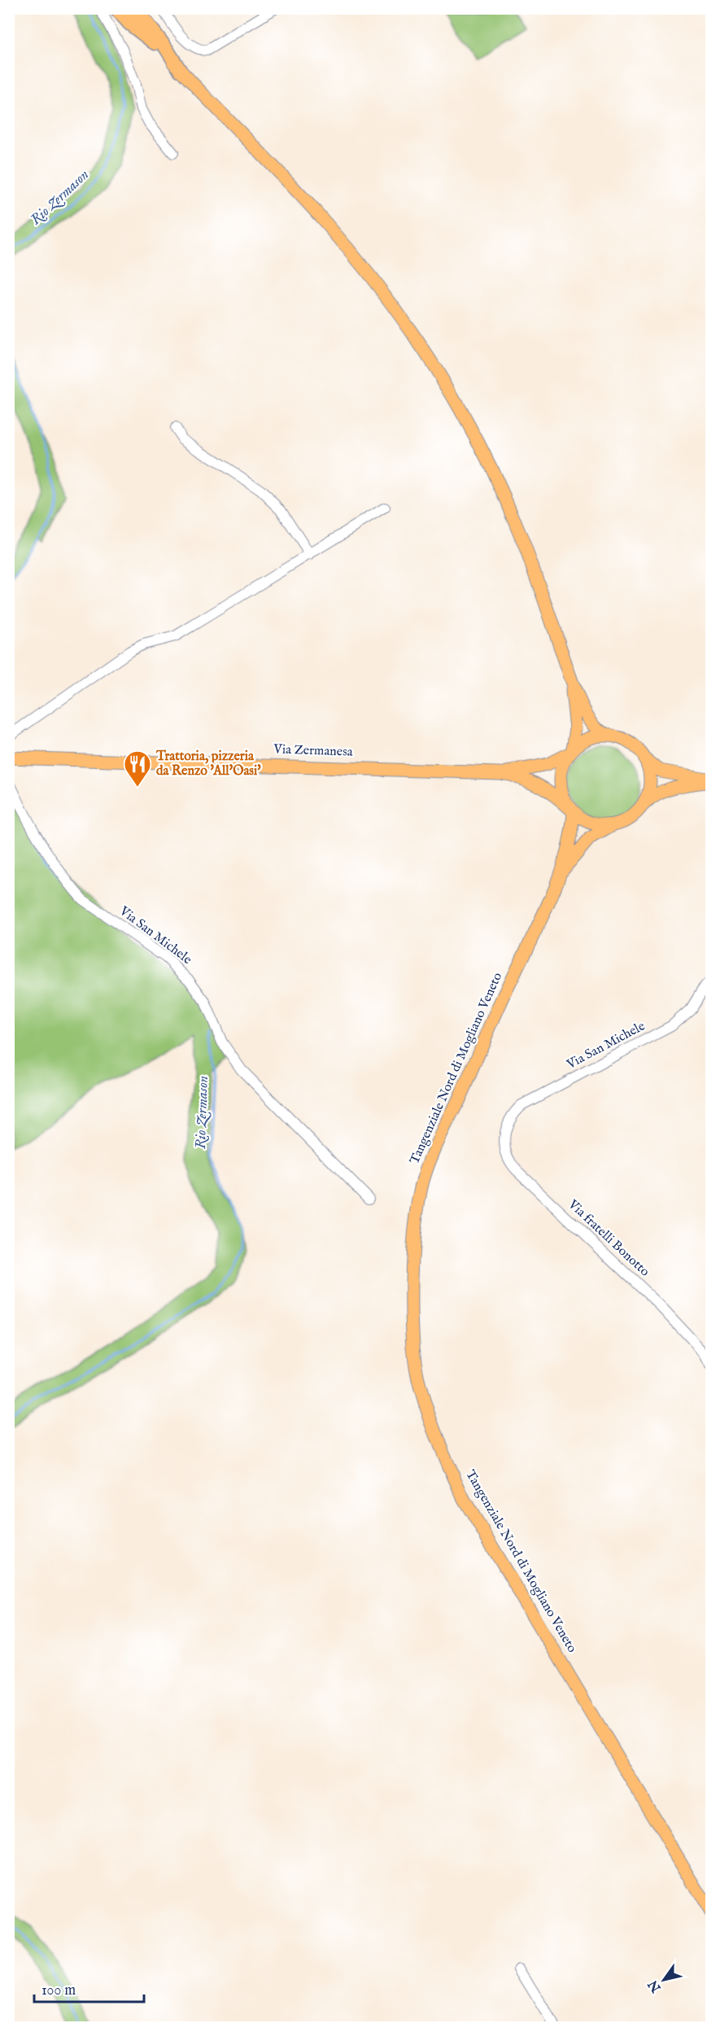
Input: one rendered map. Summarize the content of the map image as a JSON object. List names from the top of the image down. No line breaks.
{"streets":{"main road":["Via Zermanesa","Tangenziale Nord di Mogliano Veneto"],"street":["Via San Michele","Via fratelli Bonotto"]},"crossings":[["Via Zermanesa","Tangenziale Nord di Mogliano Veneto"],["Via San Michele","Via fratelli Bonotto"]],"water":["Rio Zermason"],"places":{"restaurant":["Trattoria, pizzeria da Renzo 'All'Oasi'"]},"scale_bar":"100 m","north":"bottom left"}
